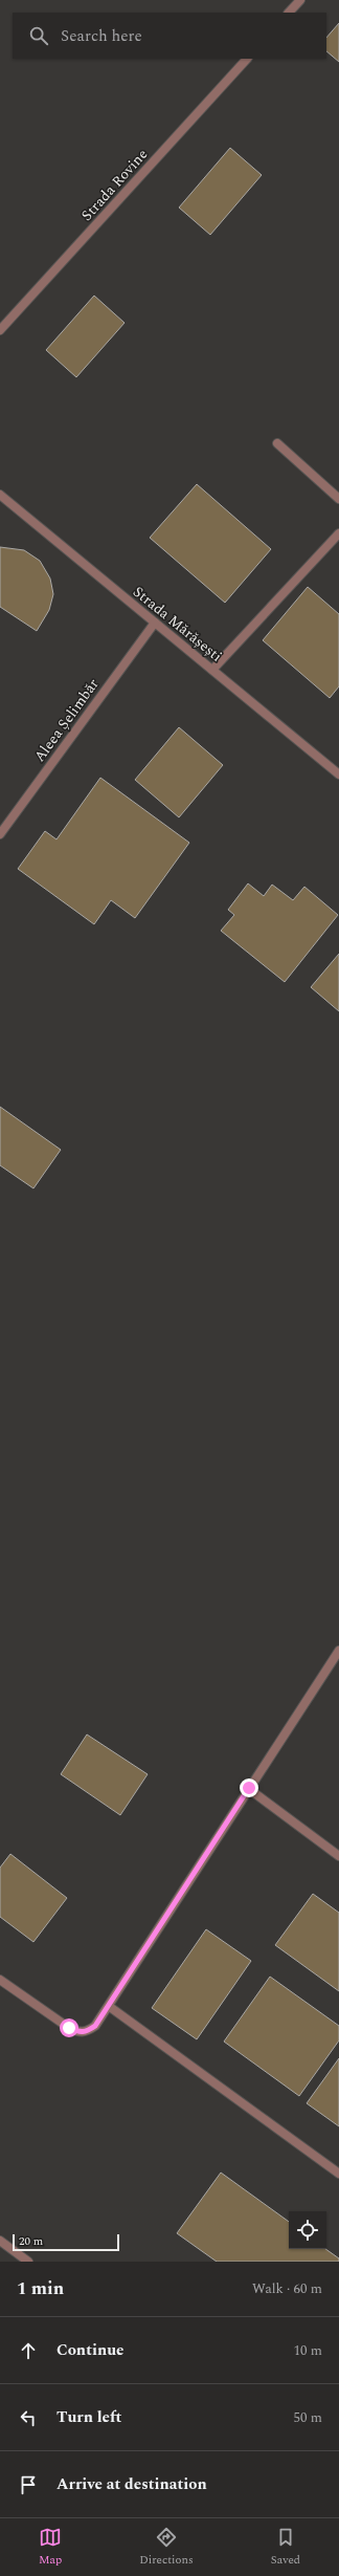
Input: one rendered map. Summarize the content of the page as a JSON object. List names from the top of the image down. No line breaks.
{"streets":{"street":["Strada Rovine","Strada Mărășești","Aleea Șelimbăr"]},"crossings":[["Strada Mărășești","Aleea Șelimbăr"]],"scale_bar":"20 m","page":{"search":"Search here","scale":"20 m","heading":["1 min","Walk · 60 m"],"list":[["Continue","10 m"],["Turn left","50 m"],"Arrive at destination"],"nav":["Map","Directions","Saved"]}}
